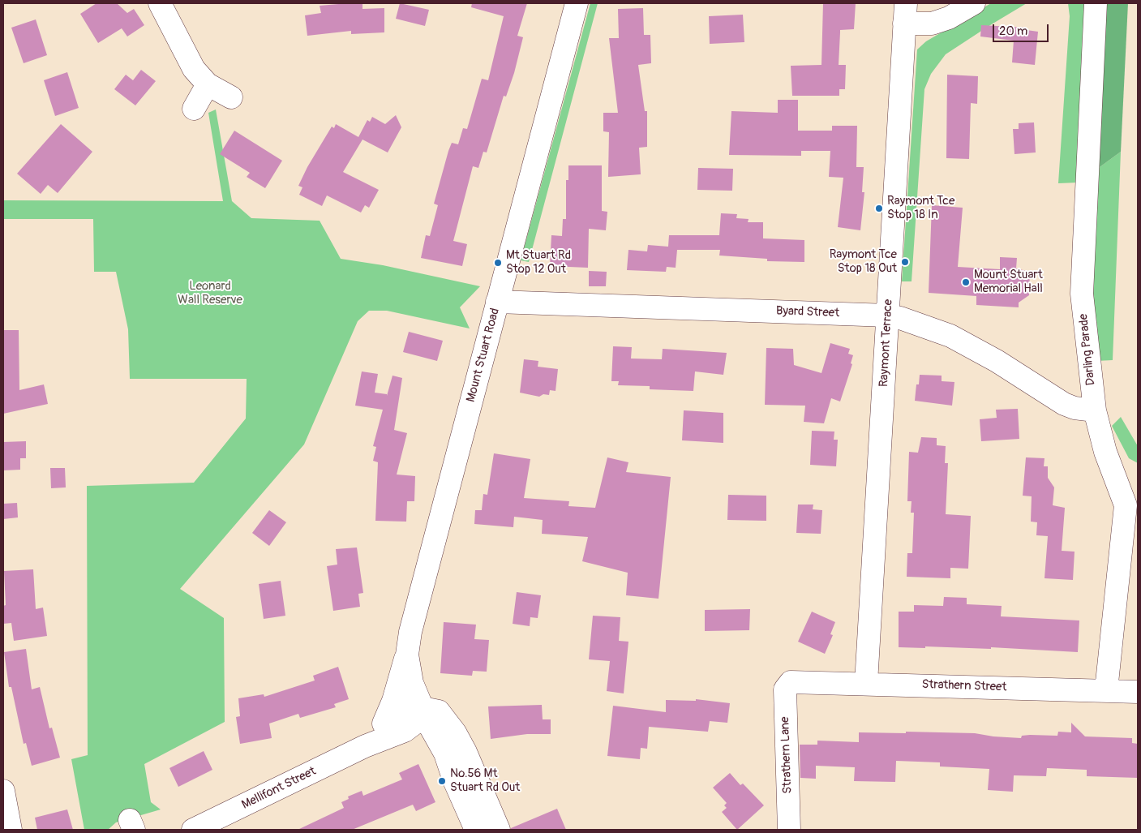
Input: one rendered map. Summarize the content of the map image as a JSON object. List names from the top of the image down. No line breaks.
{"streets":{"street":["Byard Street","Raymont Terrace","Darling Parade","Mount Stuart Road","Strathern Street","Strathern Lane","Mellifont Street"]},"crossings":[["Byard Street","Raymont Terrace"],["Byard Street","Darling Parade"],["Byard Street","Mount Stuart Road"],["Raymont Terrace","Strathern Street"],["Darling Parade","Strathern Street"],["Mount Stuart Road","Mellifont Street"],["Strathern Street","Strathern Lane"]],"parks":["Leonard Wall Reserve"],"places":["Raymont Tce Stop 18 In","Raymont Tce Stop 18 Out","Mt Stuart Rd Stop 12 Out","Mount Stuart Memorial Hall","No.56 Mt Stuart Rd Out"],"scale_bar":"20 m"}
